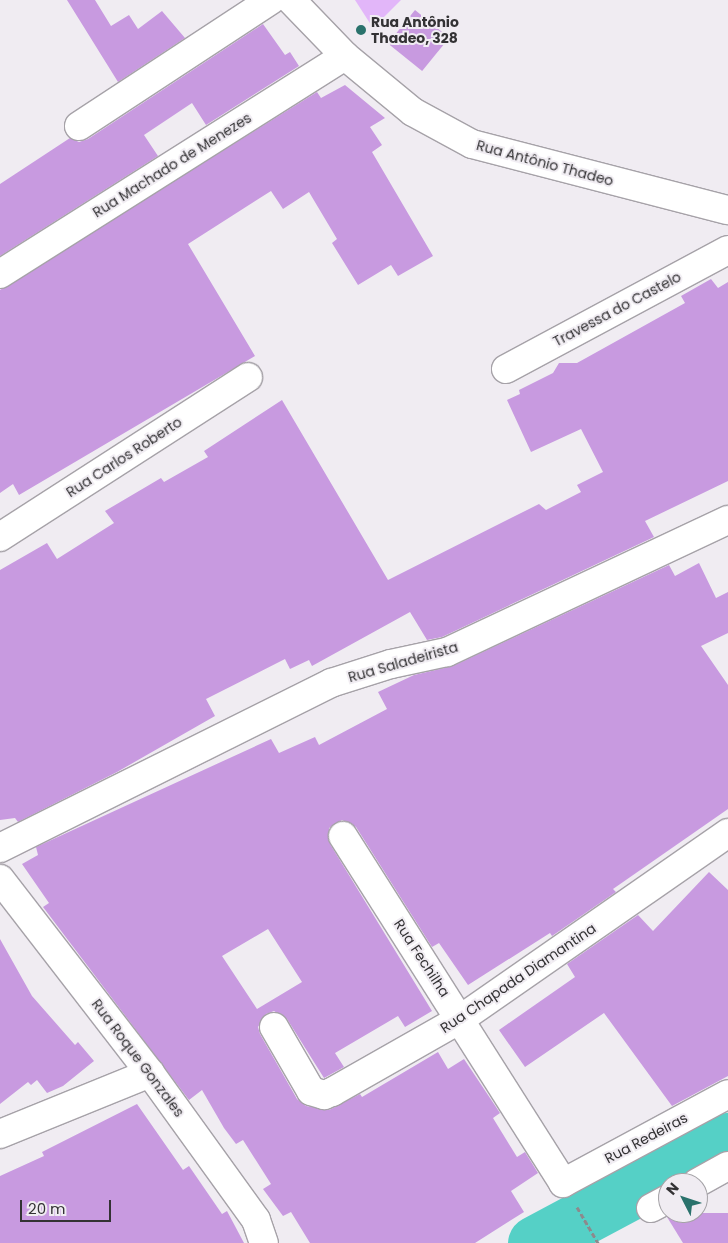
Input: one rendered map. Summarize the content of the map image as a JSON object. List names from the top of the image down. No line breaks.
{"streets":{"street":["Rua Antônio Thadeo","Rua Machado de Menezes","Travessa do Castelo","Rua Carlos Roberto","Rua Saladeirista","Rua Fechilha","Rua Chapada Diamantina","Rua Roque Gonzales","Rua Redeiras"]},"crossings":[["Rua Antônio Thadeo","Rua Machado de Menezes"],["Rua Fechilha","Rua Chapada Diamantina"],["Rua Fechilha","Rua Redeiras"]],"places":["Rua Antônio Thadeo, 328"],"scale_bar":"20 m","north":"top left"}
